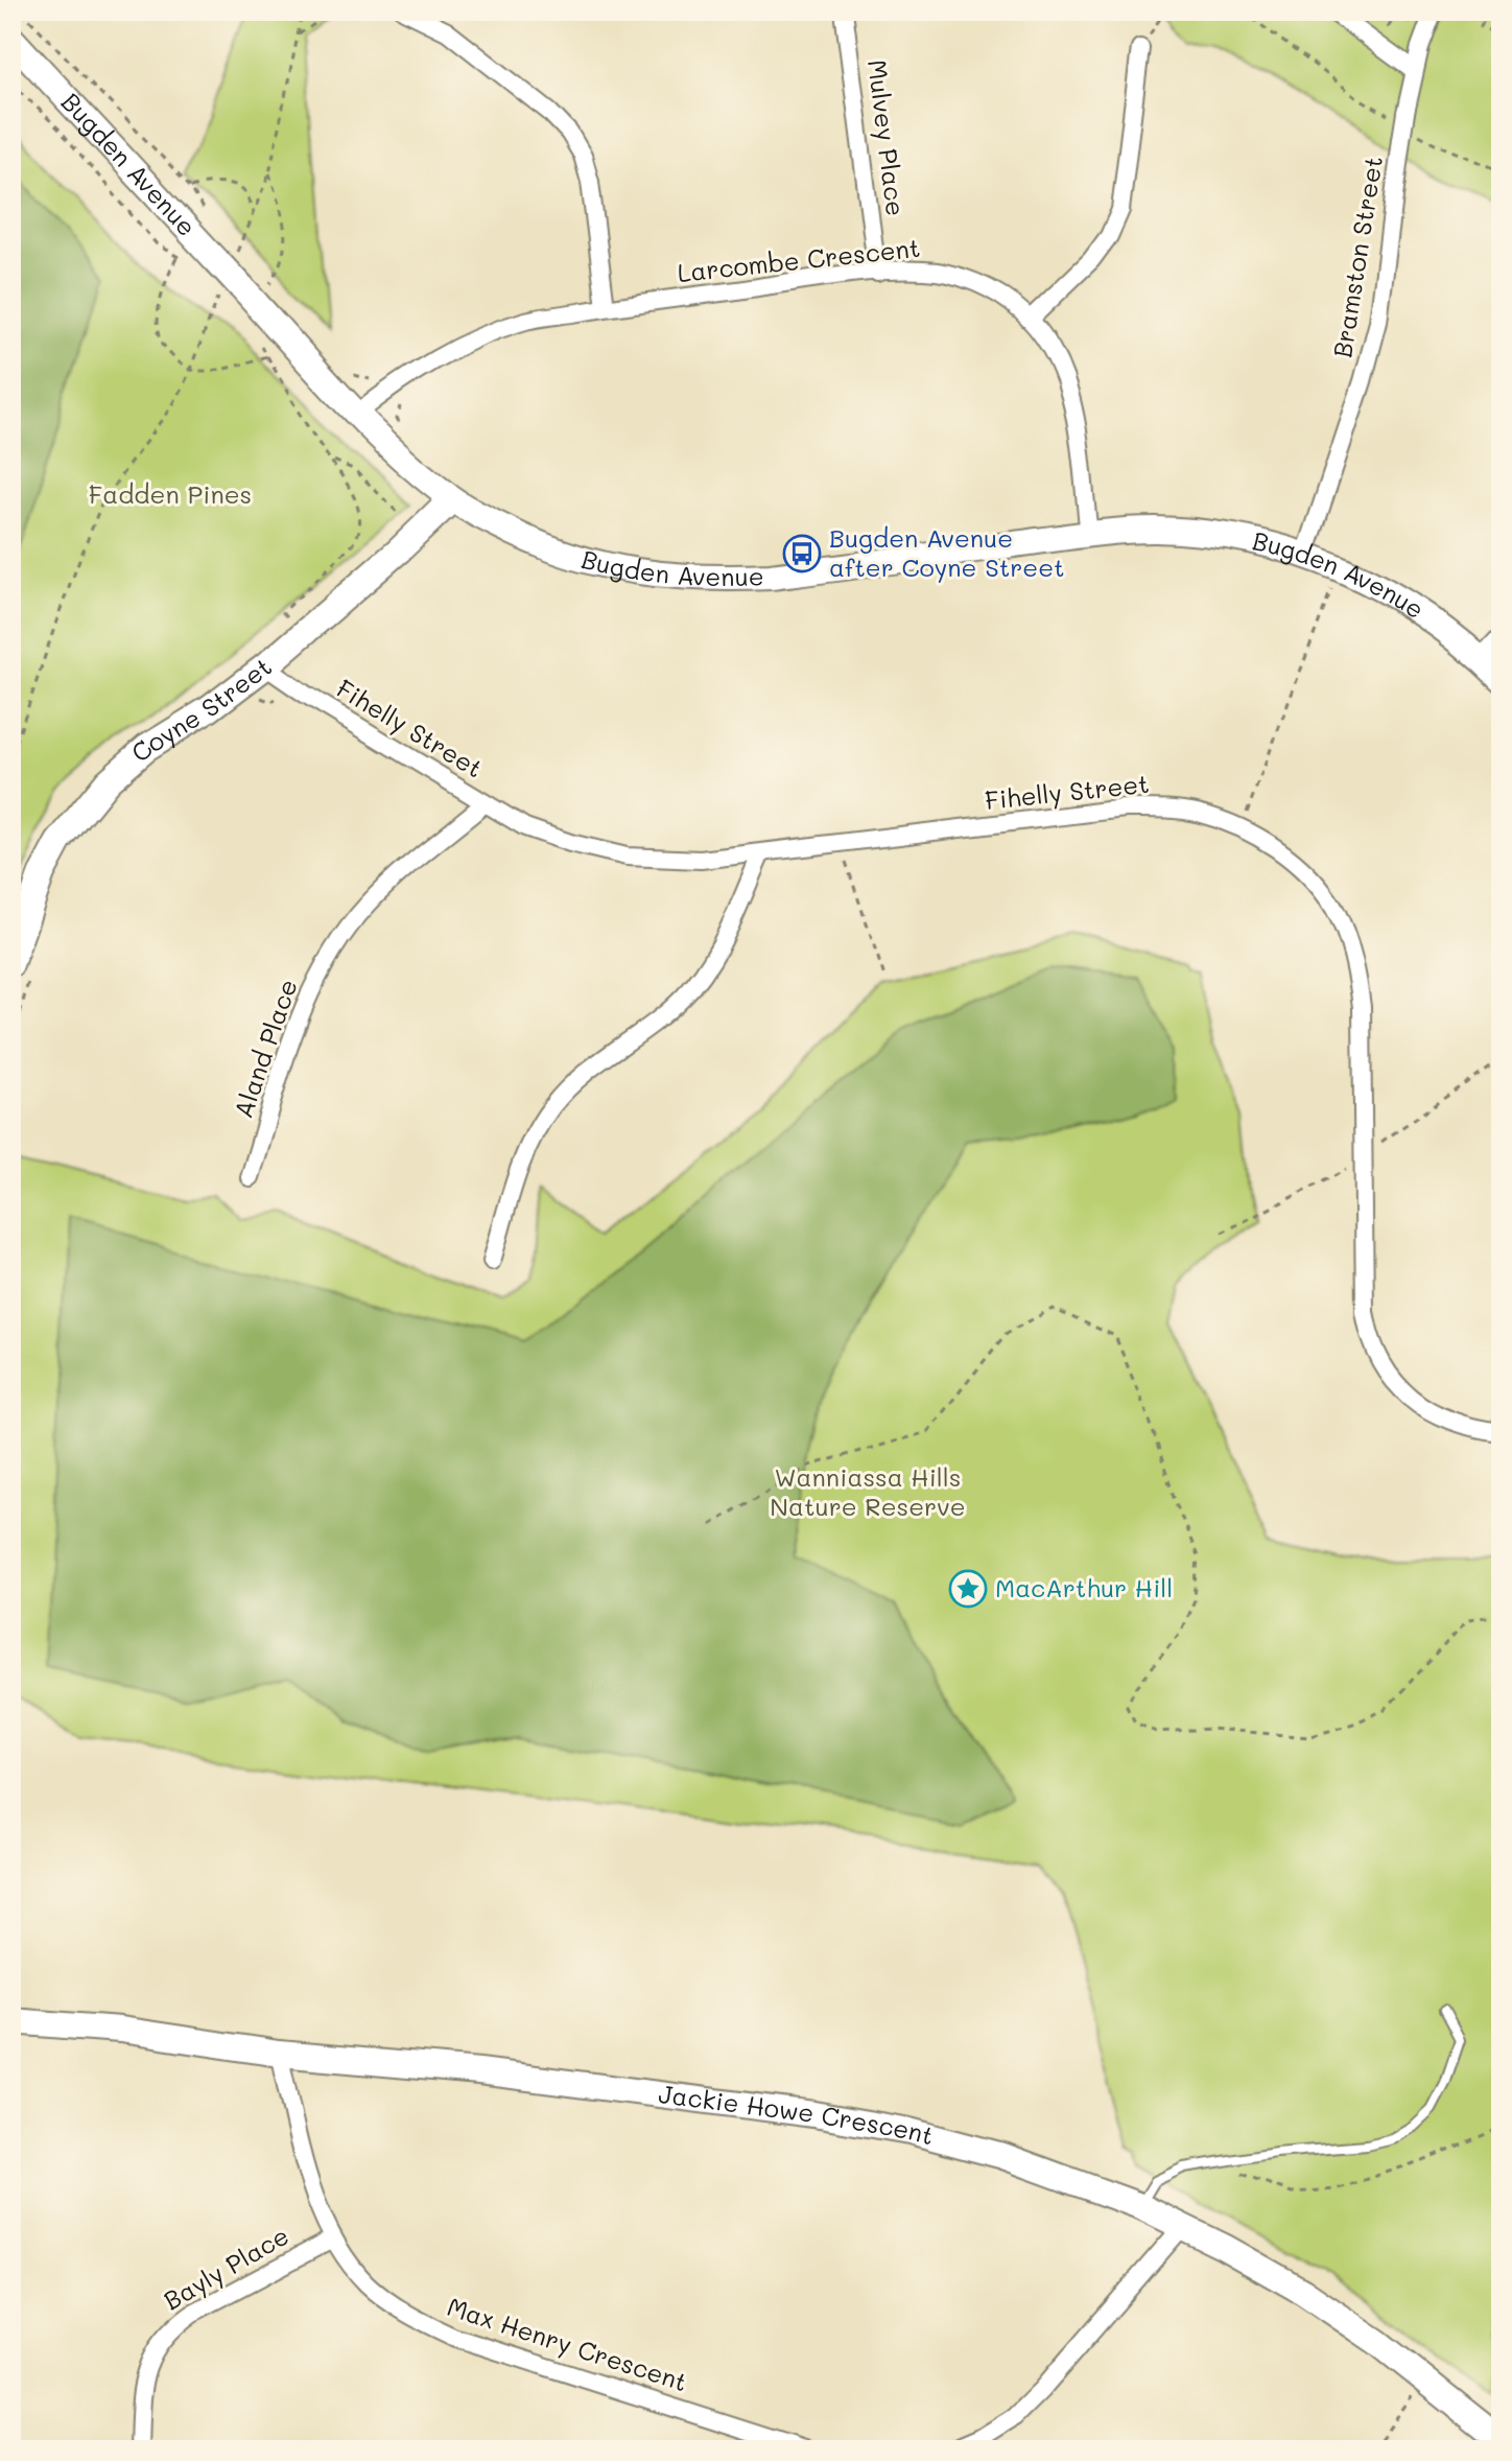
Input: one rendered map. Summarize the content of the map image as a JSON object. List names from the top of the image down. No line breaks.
{"streets":{"street":["Mulvey Place","Bugden Avenue","Bramston Street","Larcombe Crescent","Coyne Street","Fihelly Street","Aland Place","Jackie Howe Crescent","Bayly Place","Max Henry Crescent"]},"crossings":[["Mulvey Place","Larcombe Crescent"],["Bugden Avenue","Bramston Street"],["Bugden Avenue","Larcombe Crescent"],["Bugden Avenue","Coyne Street"],["Coyne Street","Fihelly Street"],["Fihelly Street","Aland Place"],["Jackie Howe Crescent","Max Henry Crescent"],["Bayly Place","Max Henry Crescent"]],"parks":["Fadden Pines","Wanniassa Hills Nature Reserve"],"places":{"bus stop":["Bugden Avenue after Coyne Street"],"place":["MacArthur Hill"]}}
